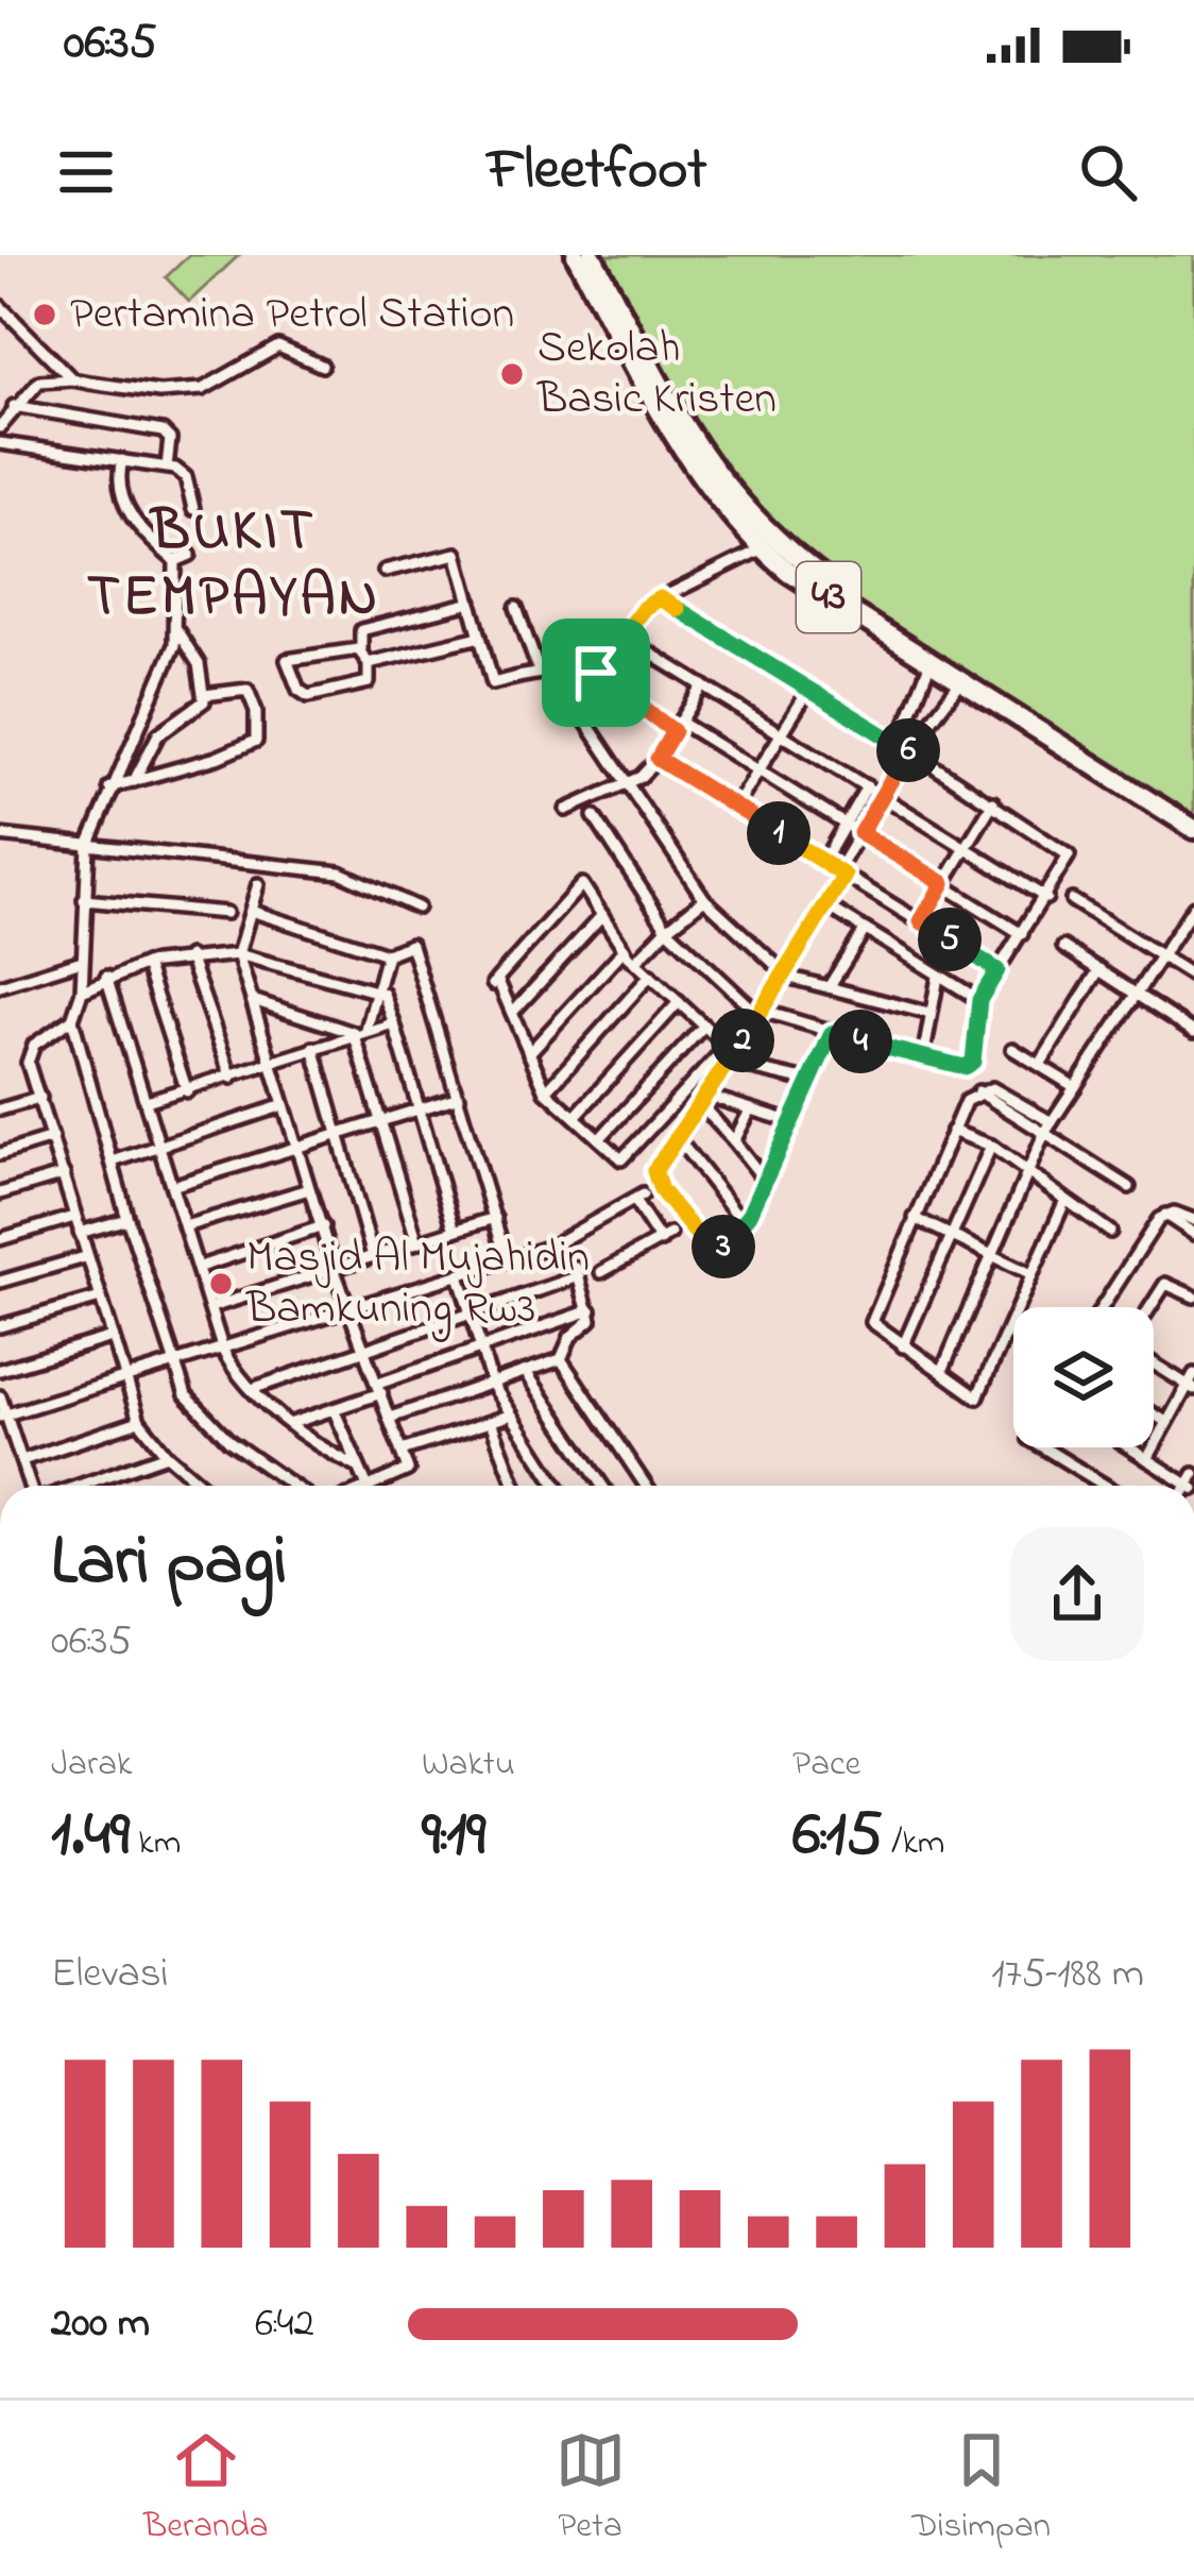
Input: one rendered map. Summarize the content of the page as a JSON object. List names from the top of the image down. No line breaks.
{"streets":{"highway":["43"]},"districts":["BUKIT TEMPAYAN"],"places":["Pertamina Petrol Station","Sekolah Basic Kristen","Masjid Al Mujahidin Bamkuning Rw3"],"page":{"status":"06:35","header":"Fleetfoot","pins":["6","1","5","2","4","3"],"heading":["Lari pagi","06:35"],"stats":[["Jarak","1.49 km"],["Waktu","9:19"],["Pace","6:15 /km"]],"chart":["Elevasi","175–188 m"],"list":[{"name":"200 m","note":"6:42"}],"tabs":["Beranda","Peta","Disimpan"]}}
